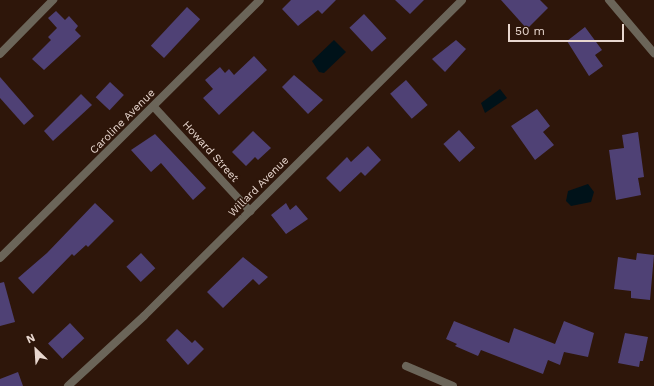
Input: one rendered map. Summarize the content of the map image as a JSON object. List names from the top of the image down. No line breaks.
{"streets":{"street":["Caroline Avenue","Howard Street","Willard Avenue"]},"crossings":[["Caroline Avenue","Howard Street"],["Howard Street","Willard Avenue"]],"scale_bar":"50 m","north":"top left"}
